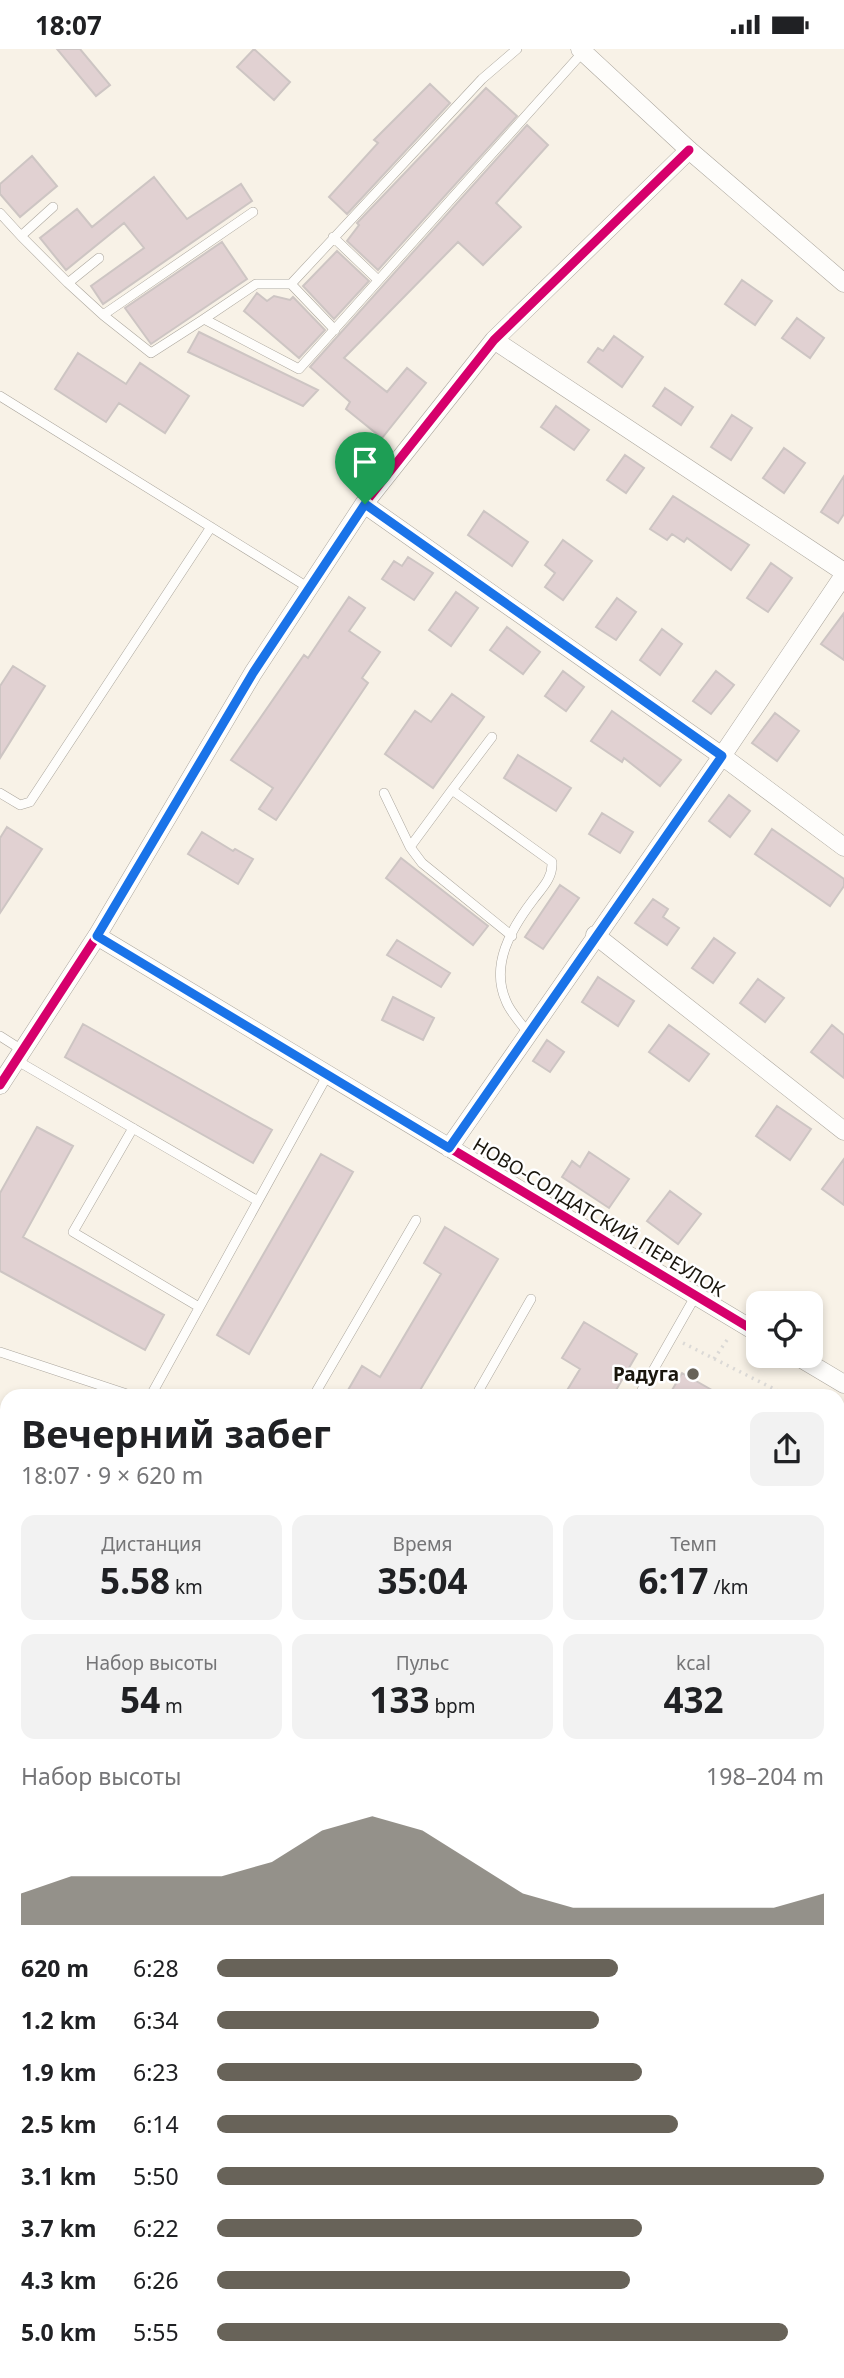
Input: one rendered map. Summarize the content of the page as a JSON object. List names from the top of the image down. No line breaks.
{"streets":{"street":["НОВО-СОЛДАТСКИЙ ПЕРЕУЛОК"]},"places":["Радуга"],"page":{"status":"18:07","heading":["Вечерний забег","18:07 · 9 × 620 m"],"stats":[["Дистанция","5.58 km"],["Время","35:04"],["Темп","6:17 /km"],["Набор высоты","54 m"],["Пульс","133 bpm"],["kcal","432"]],"chart":["Набор высоты","198–204 m"],"list":[{"name":"620 m","note":"6:28"},{"name":"1.2 km","note":"6:34"},{"name":"1.9 km","note":"6:23"},{"name":"2.5 km","note":"6:14"},{"name":"3.1 km","note":"5:50"},{"name":"3.7 km","note":"6:22"},{"name":"4.3 km","note":"6:26"},{"name":"5.0 km","note":"5:55"}]}}
